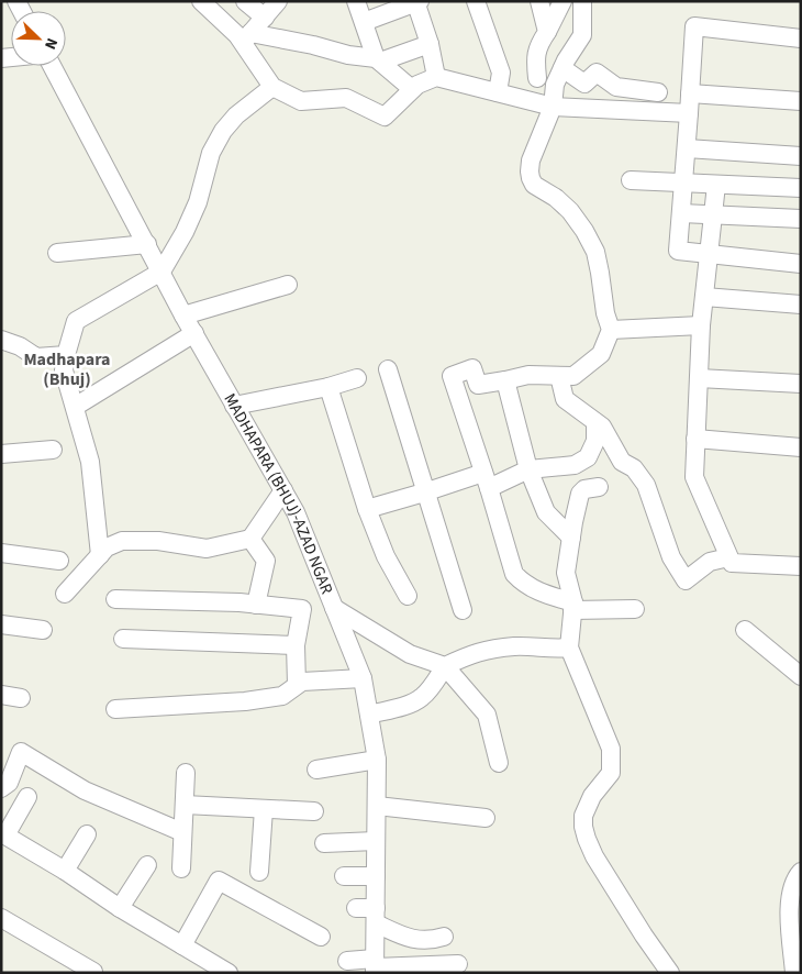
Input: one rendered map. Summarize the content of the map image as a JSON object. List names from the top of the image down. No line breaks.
{"streets":{"street":["MADHAPARA (BHUJ)-AZAD NGAR"]},"districts":["Madhapara (Bhuj)"],"north":"bottom right"}
